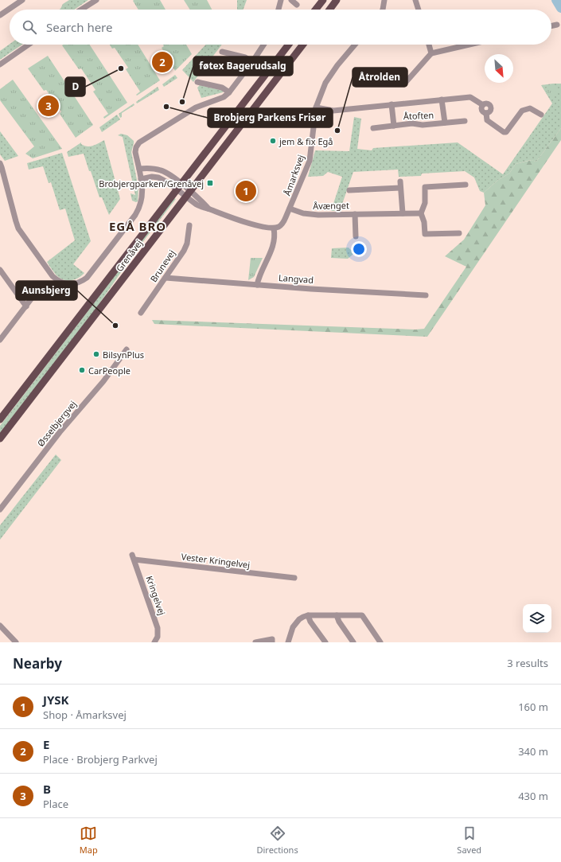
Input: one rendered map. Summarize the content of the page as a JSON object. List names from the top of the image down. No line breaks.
{"streets":{"main road":["Grenåvej"],"street":["Åtoften","Åmarksvej","Åvænget","Brunevej","Langvad","Øsselbjergvej","Vester Kringelvej","Kringelvej"]},"crossings":[["Åtoften","Åmarksvej"],["Åmarksvej","Åvænget"],["Brunevej","Langvad"],["Vester Kringelvej","Kringelvej"]],"districts":["EGÅ BRO"],"places":{"other":["D","føtex Bagerudsalg","Brobjerg Parkens Frisør","Åtrolden","jem & fix Egå","Aunsbjerg","BilsynPlus","CarPeople"],"transit":["Brobjergparken/Grenåvej"]},"north":"bottom right","page":{"search":"Search here","pins":["2","3","1"],"heading":["Nearby","3 results"],"list":[{"mark":"1","name":"JYSK","note":"Shop · Åmarksvej","value":"160 m"},{"mark":"2","name":"E","note":"Place · Brobjerg Parkvej","value":"340 m"},{"mark":"3","name":"B","note":"Place","value":"430 m"}],"nav":["Map","Directions","Saved"]}}
